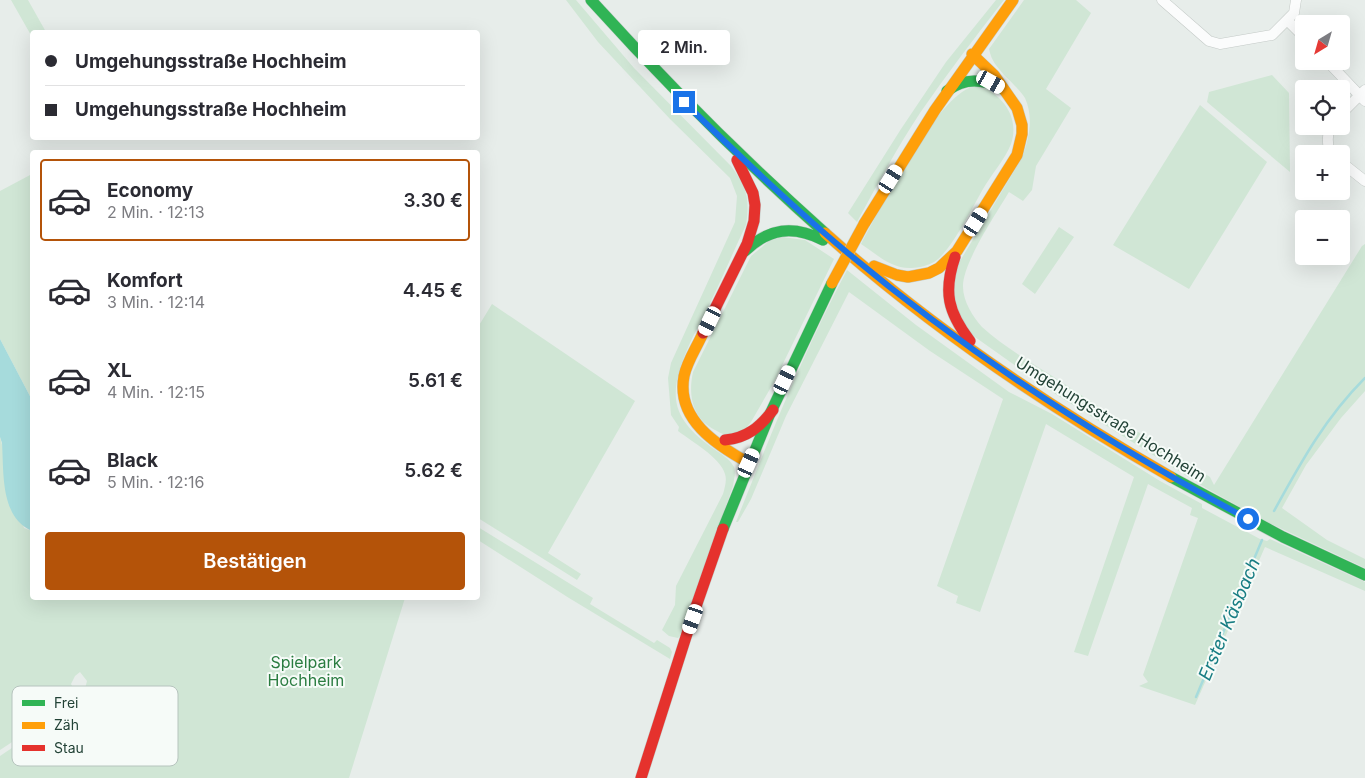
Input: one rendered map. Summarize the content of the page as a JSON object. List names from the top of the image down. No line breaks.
{"streets":{"main road":["Umgehungsstraße Hochheim"]},"water":["Erster Käsbach"],"parks":["Spielpark Hochheim"],"legend":["Frei","Zäh","Stau"],"north":"bottom left","page":{"map_buttons":["+","−"],"bubble":"2 Min.","banner":["Umgehungsstraße Hochheim","Umgehungsstraße Hochheim"],"list":[{"name":"Economy","note":"2 Min. · 12:13","value":"3.30 €"},{"name":"Komfort","note":"3 Min. · 12:14","value":"4.45 €"},{"name":"XL","note":"4 Min. · 12:15","value":"5.61 €"},{"name":"Black","note":"5 Min. · 12:16","value":"5.62 €"}],"buttons":"Bestätigen"}}
